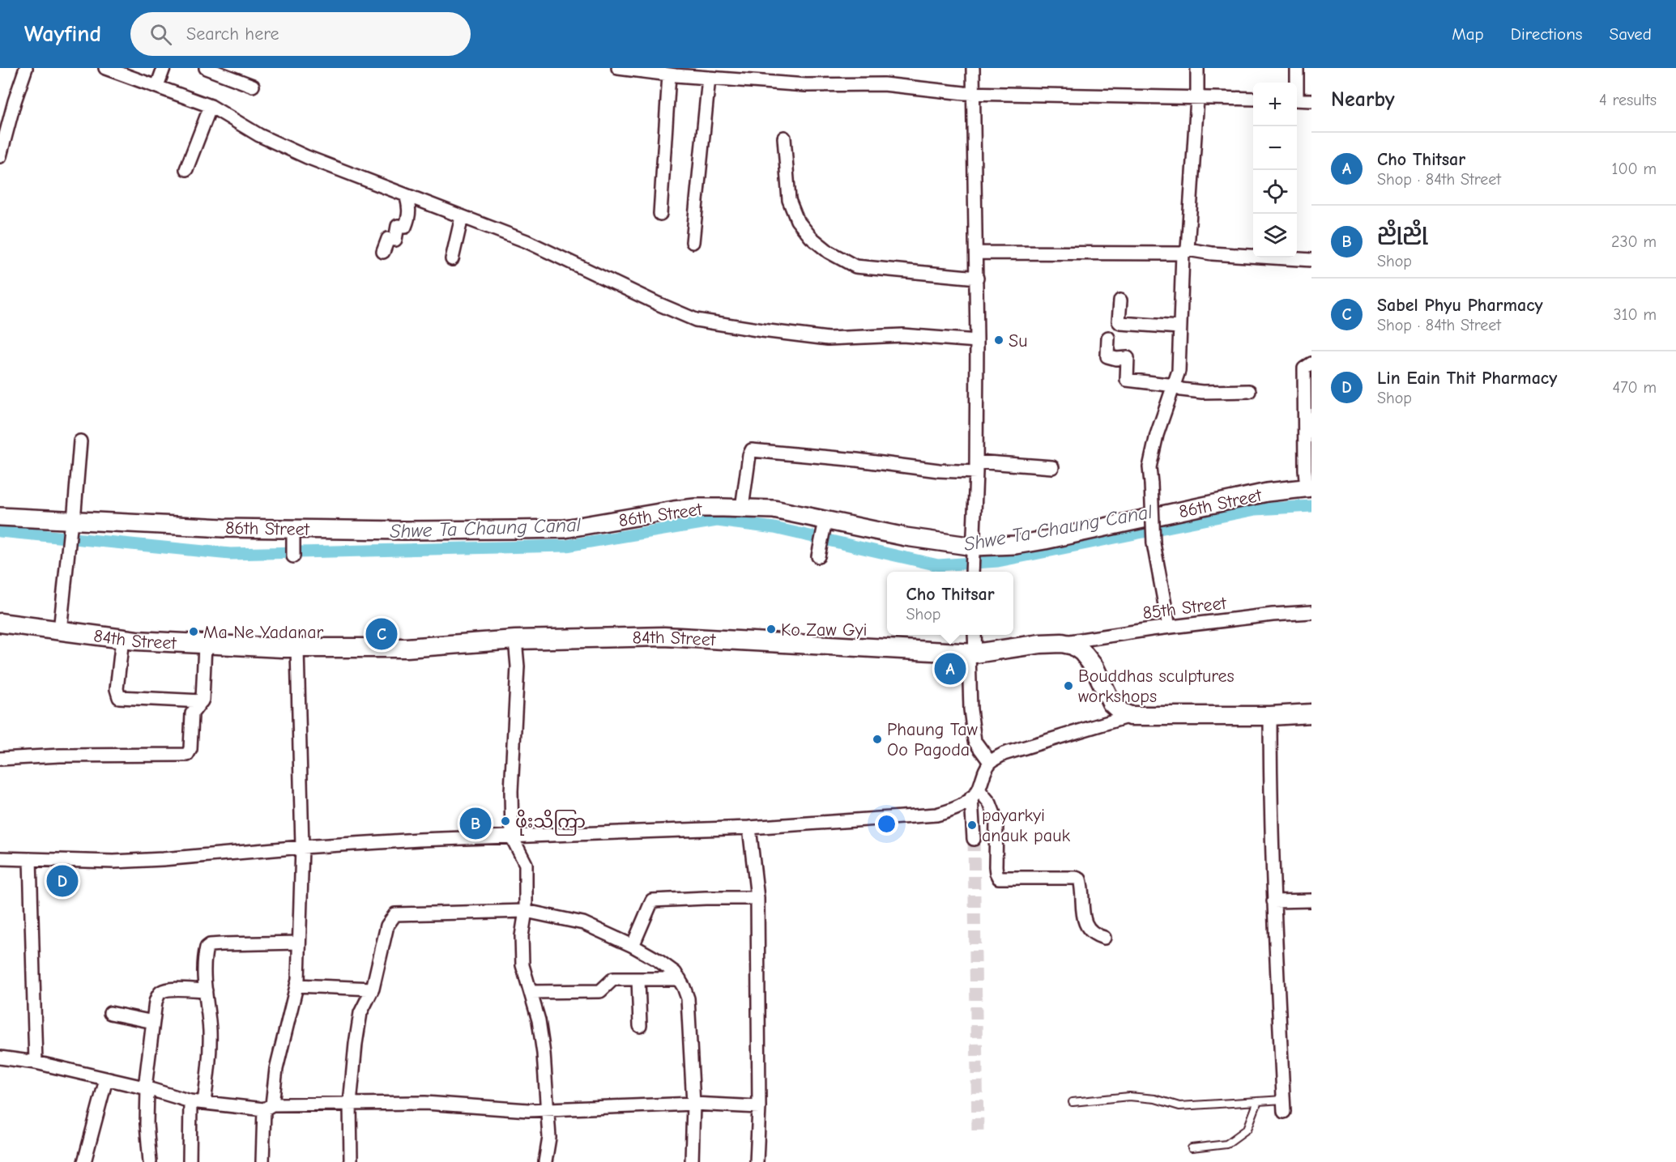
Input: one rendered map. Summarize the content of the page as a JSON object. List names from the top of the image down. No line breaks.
{"streets":{"main road":["86th Street","84th Street"],"street":["85th Street"]},"crossings":[["85th Street","84th Street"]],"water":["Shwe Ta Chaung Canal"],"places":["Su","Ko Zaw Gyi","Ma Ne Yadanar","Bouddhas sculptures workshops","Phaung Taw Oo Pagoda","ဖိုးသိကြာ","payarkyi anauk pauk"],"page":{"header":"Wayfind","search":"Search here","nav":["Map","Directions","Saved"],"heading":["Nearby","4 results"],"map_buttons":["+","−"],"list":[{"mark":"A","name":"Cho Thitsar","note":"Shop · 84th Street","value":"100 m"},{"mark":"B","name":"ညိုညို","note":"Shop","value":"230 m"},{"mark":"C","name":"Sabel Phyu Pharmacy","note":"Shop · 84th Street","value":"310 m"},{"mark":"D","name":"Lin Eain Thit Pharmacy","note":"Shop","value":"470 m"}],"popup":["Cho Thitsar","Shop"],"pins":["C","A","B","D"]}}
